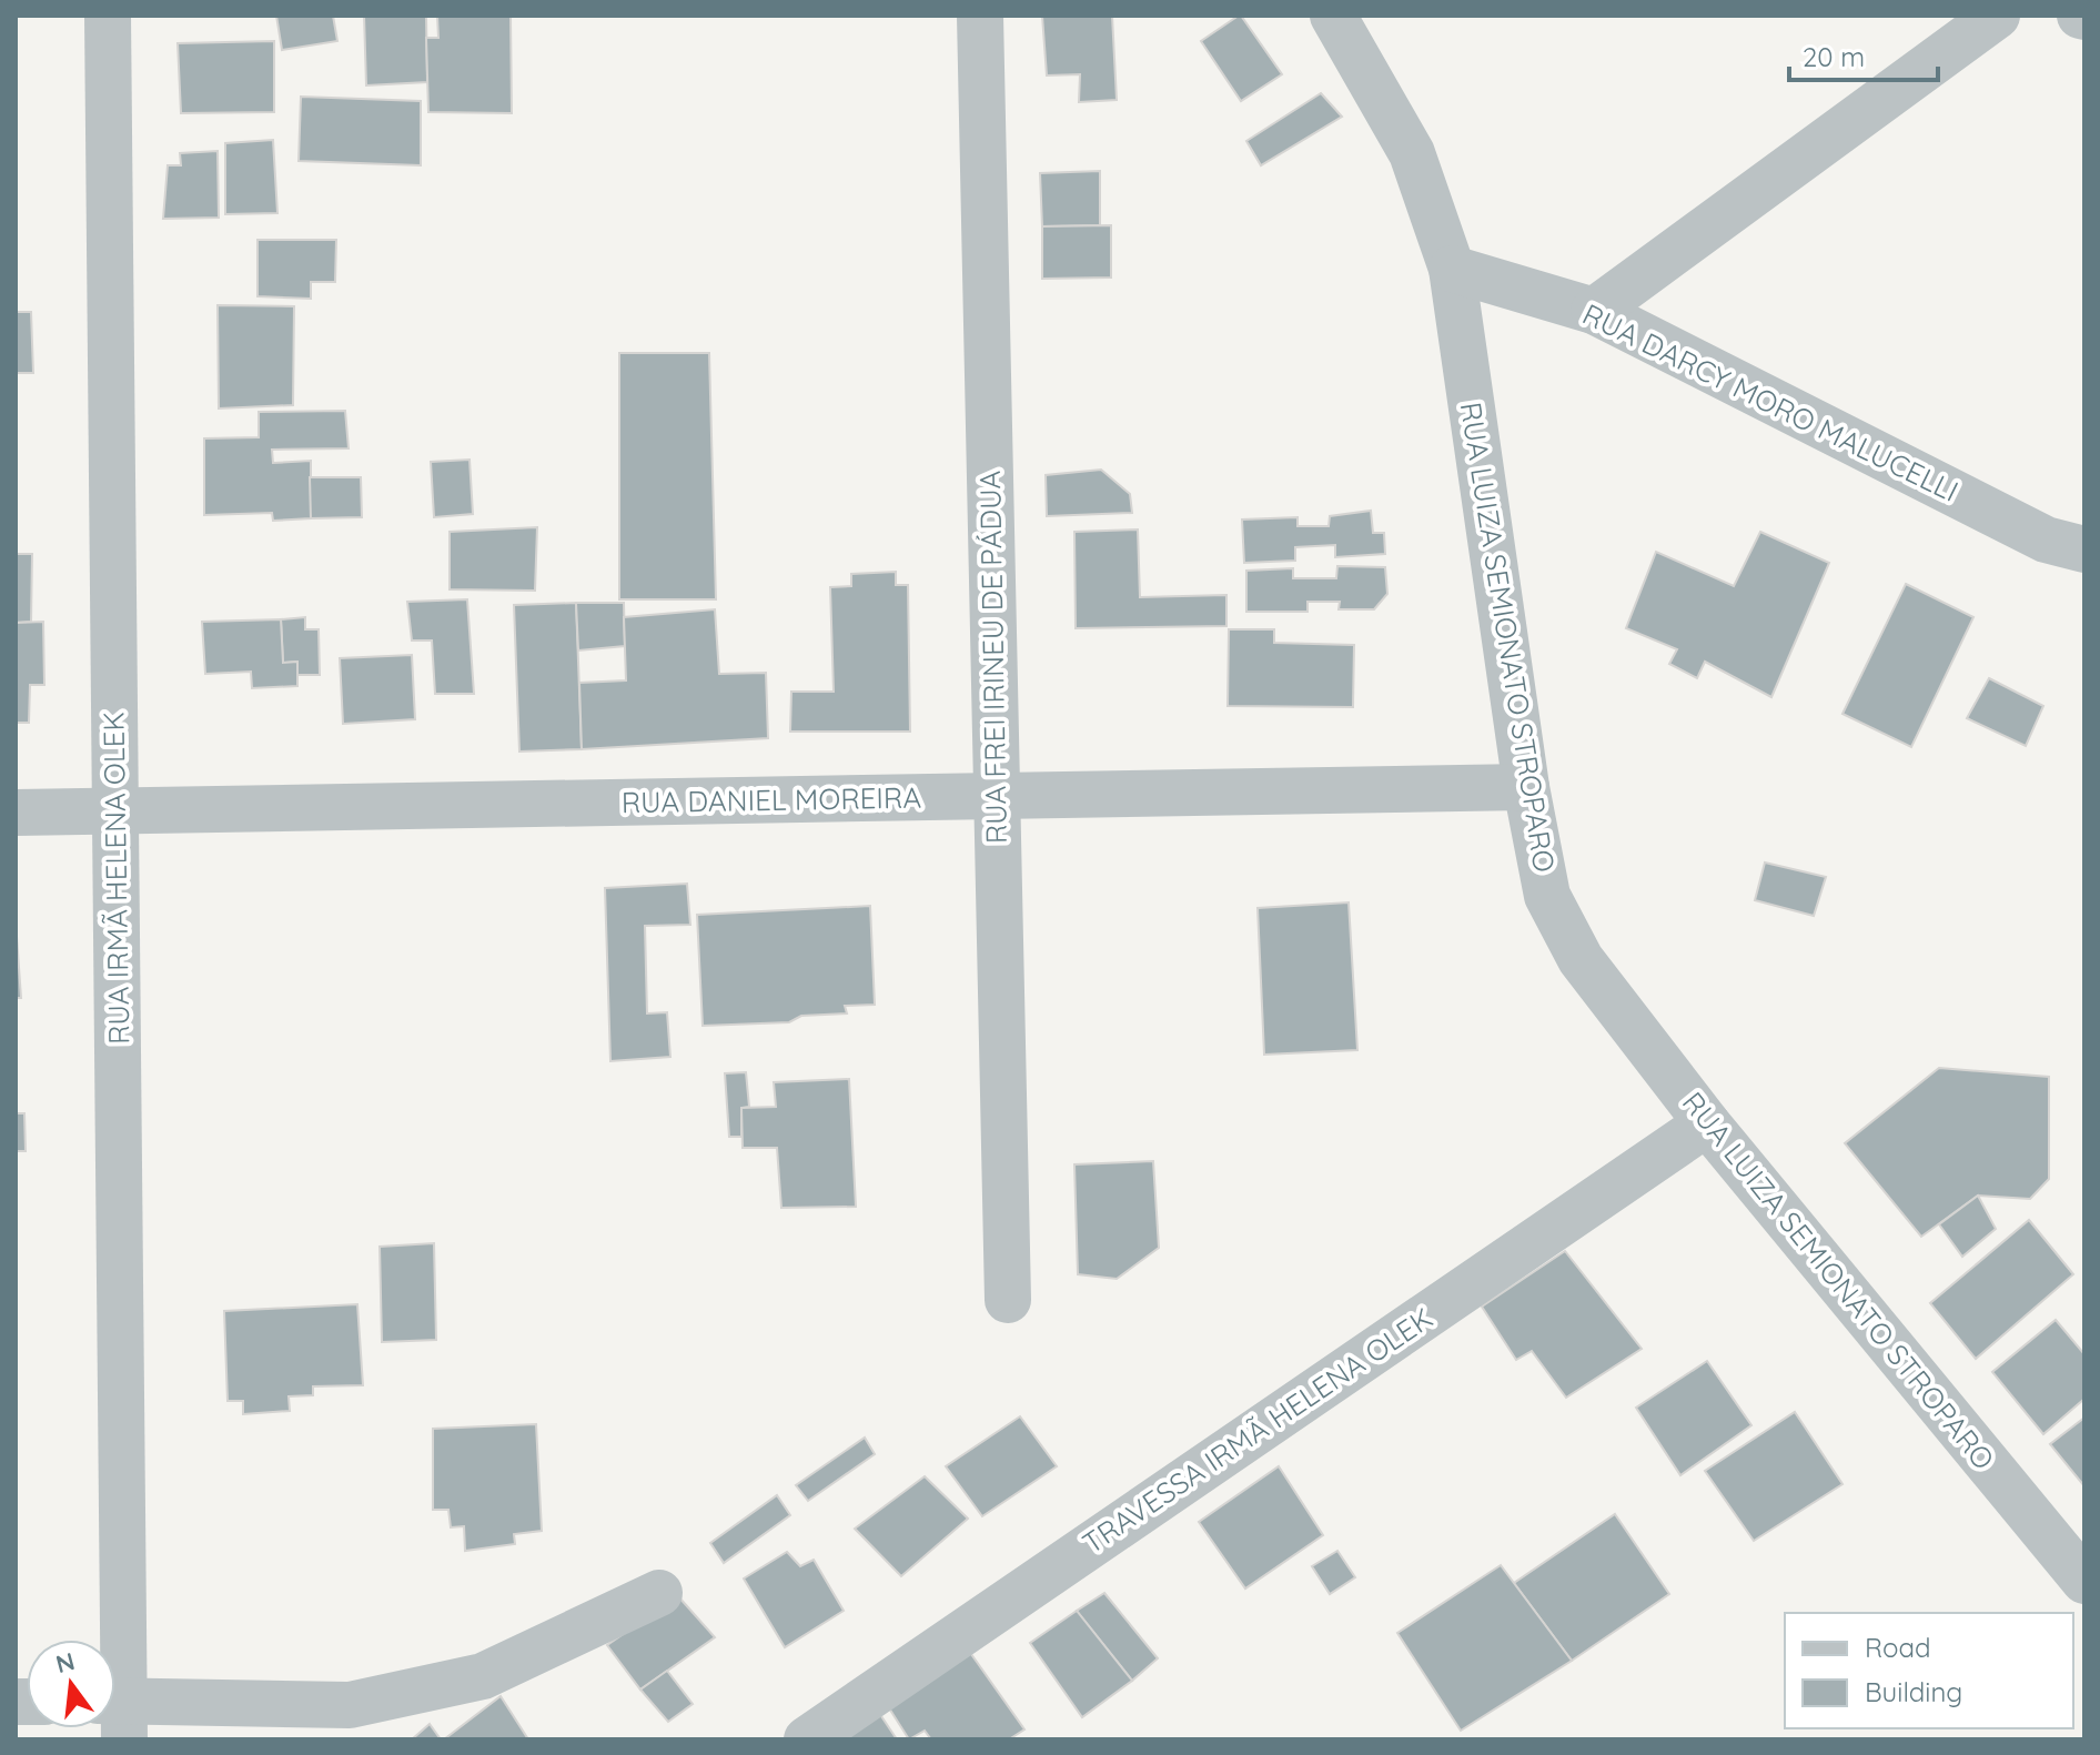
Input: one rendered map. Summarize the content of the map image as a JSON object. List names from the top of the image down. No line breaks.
{"streets":{"street":["RUA DARCY MORO MALUCELLI","RUA LUIZA SEMIONATO STROPARO","RUA FREI IRINEU DE PÁDUA","RUA DANIEL MOREIRA","RUA IRMÃ HELENA OLEK","TRAVESSA IRMÃ HELENA OLEK"]},"crossings":[["RUA DARCY MORO MALUCELLI","RUA LUIZA SEMIONATO STROPARO"],["RUA LUIZA SEMIONATO STROPARO","RUA DANIEL MOREIRA"],["RUA LUIZA SEMIONATO STROPARO","TRAVESSA IRMÃ HELENA OLEK"],["RUA FREI IRINEU DE PÁDUA","RUA DANIEL MOREIRA"],["RUA DANIEL MOREIRA","RUA IRMÃ HELENA OLEK"]],"legend":["Road","Building"],"scale_bar":"20 m","north":"top"}
